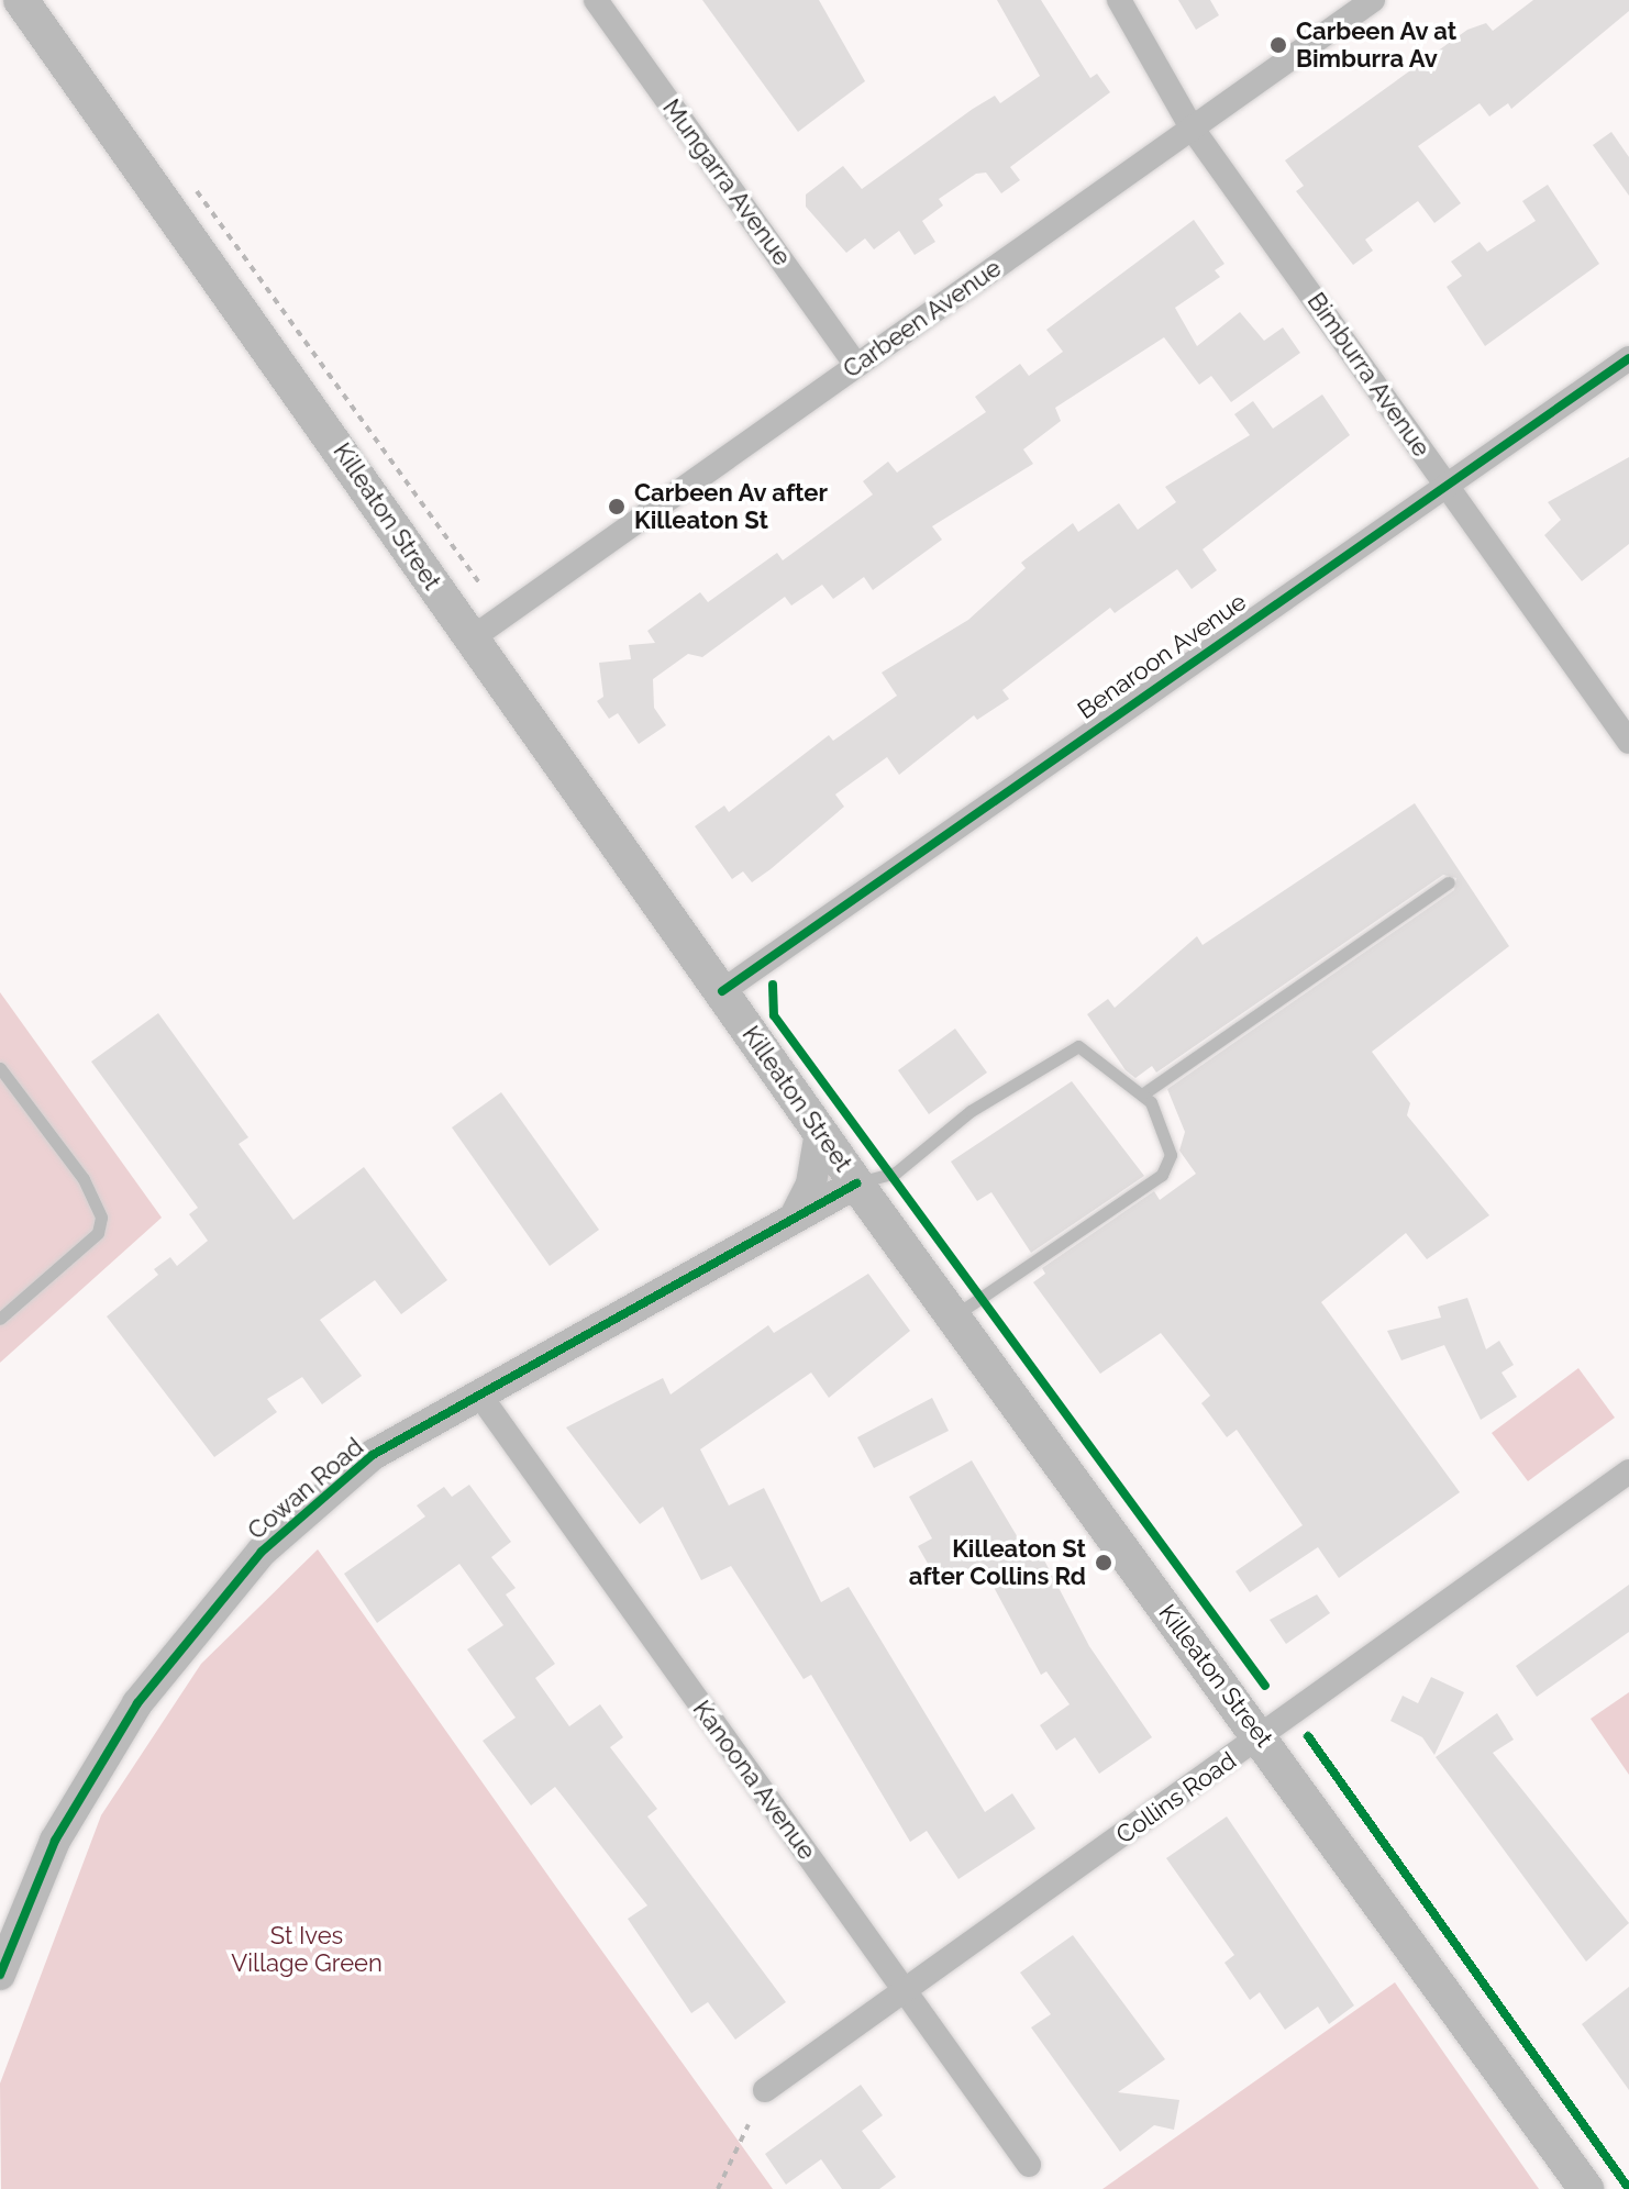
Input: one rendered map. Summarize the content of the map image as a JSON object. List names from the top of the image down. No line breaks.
{"streets":{"main road":["Killeaton Street"],"street":["Mungarra Avenue","Carbeen Avenue","Bimburra Avenue","Benaroon Avenue","Cowan Road","Kanoona Avenue","Collins Road"]},"crossings":[["Mungarra Avenue","Carbeen Avenue"],["Carbeen Avenue","Bimburra Avenue"],["Carbeen Avenue","Killeaton Street"],["Bimburra Avenue","Benaroon Avenue"],["Killeaton Street","Benaroon Avenue"],["Killeaton Street","Cowan Road"],["Killeaton Street","Collins Road"],["Cowan Road","Kanoona Avenue"],["Kanoona Avenue","Collins Road"]],"parks":["St Ives Village Green"],"places":["Carbeen Av at Bimburra Av","Carbeen Av after Killeaton St","Killeaton St after Collins Rd"]}
